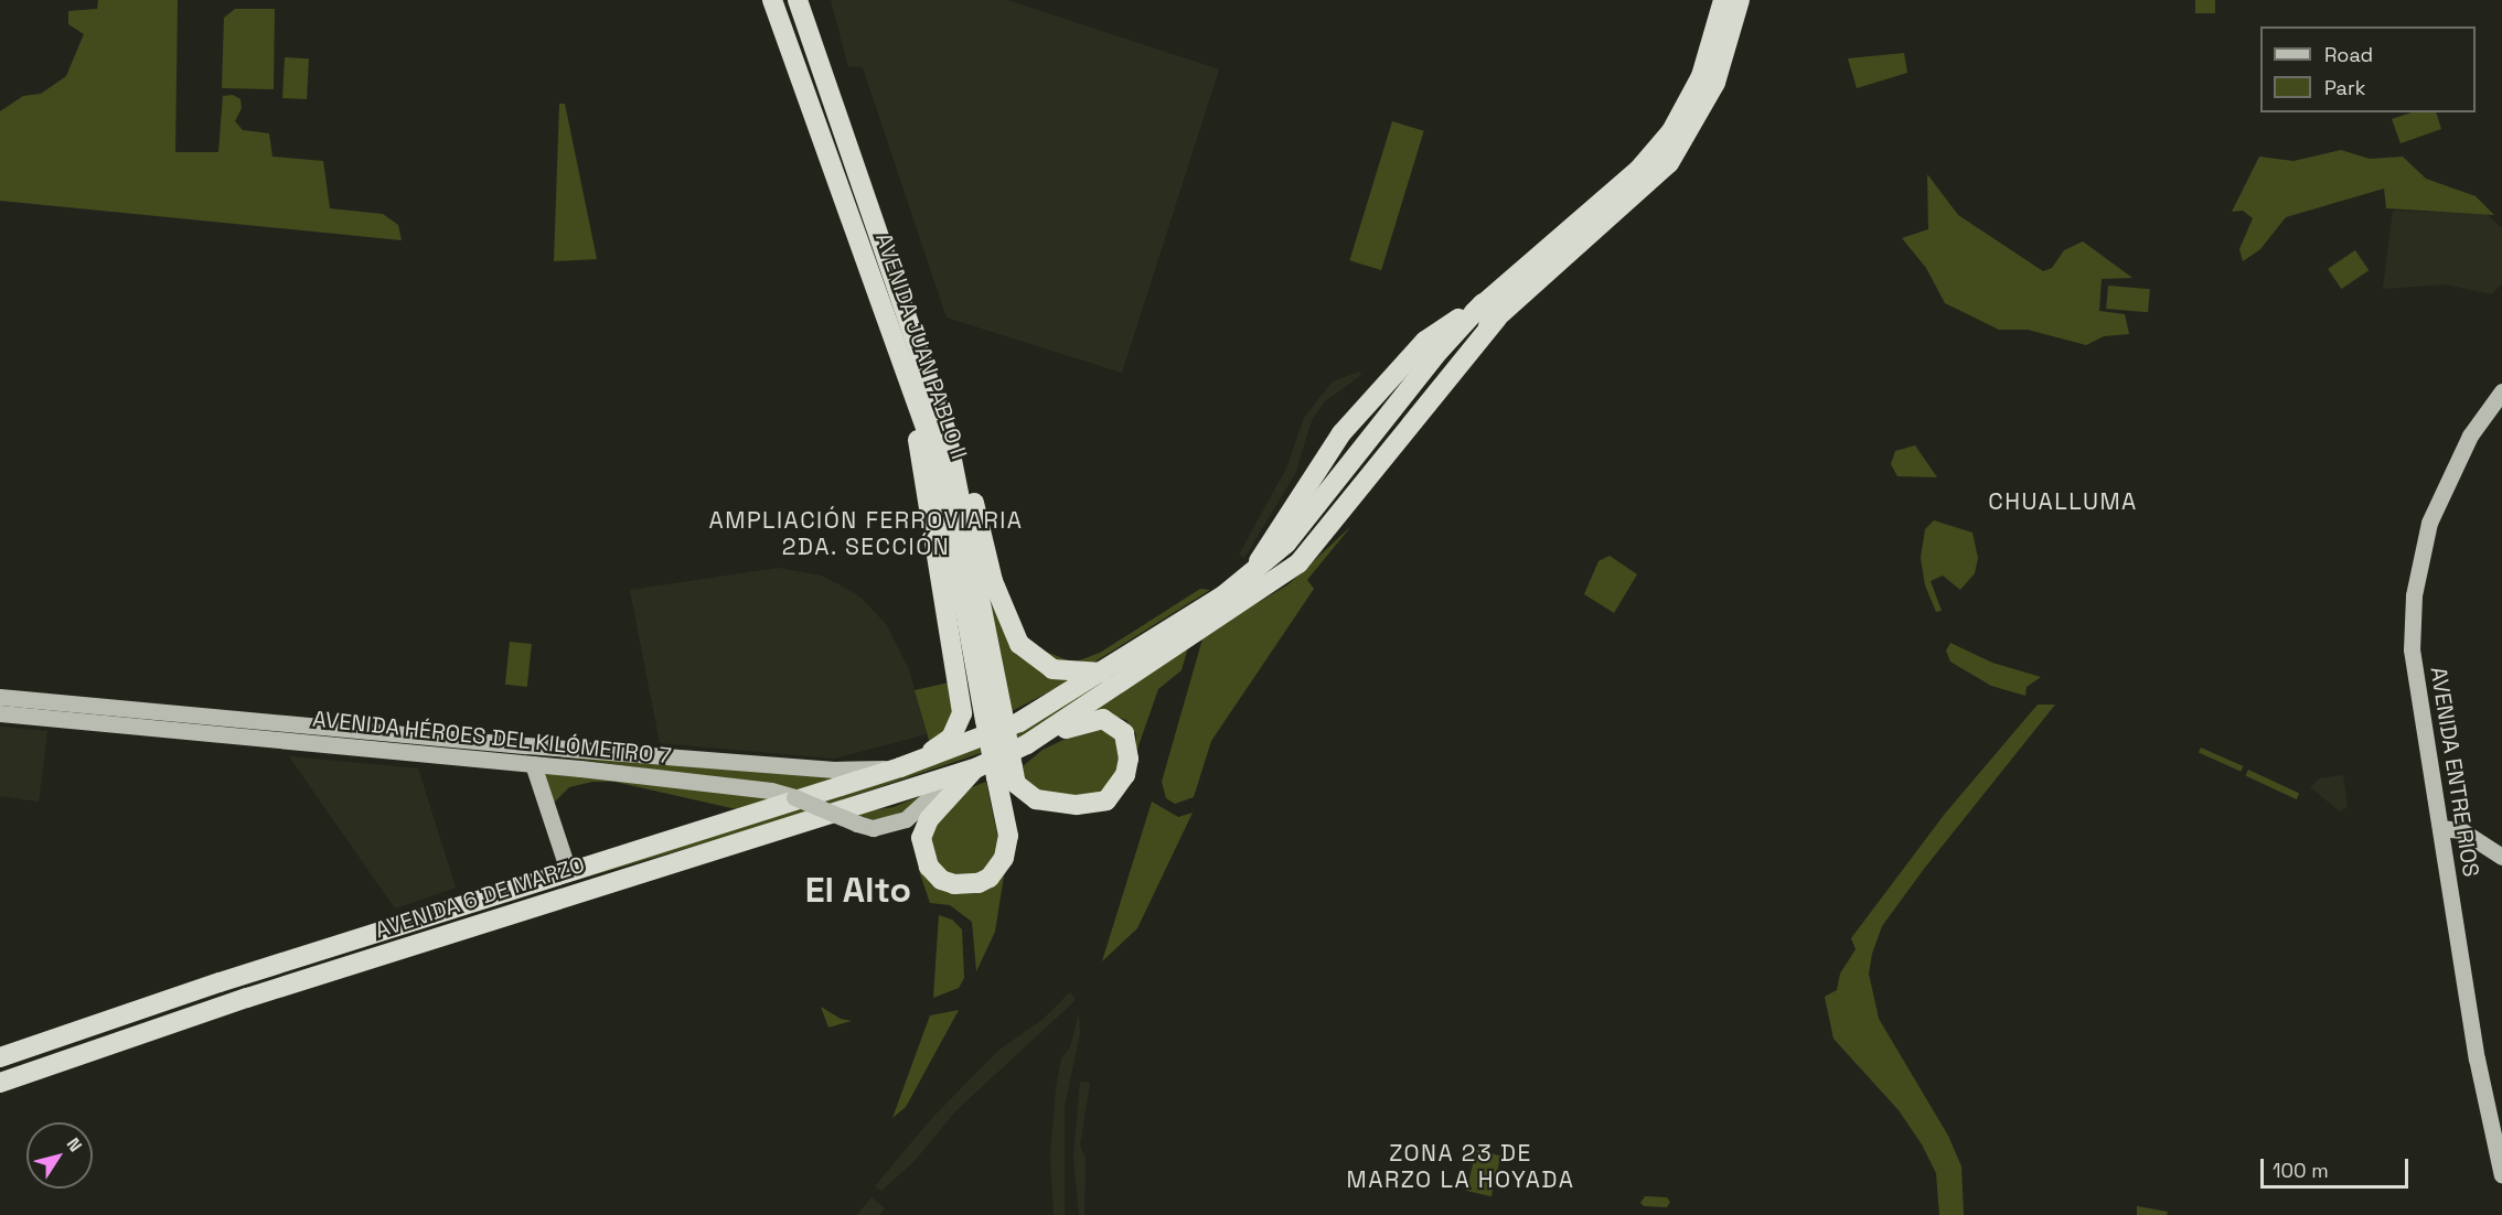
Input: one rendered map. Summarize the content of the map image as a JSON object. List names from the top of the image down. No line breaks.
{"streets":{"highway":["AVENIDA JUAN PABLO II","AVENIDA 6 DE MARZO"],"main road":["AVENIDA HÉROES DEL KILÓMETRO 7","AVENIDA ENTRE RIOS"]},"crossings":[["AVENIDA JUAN PABLO II","AVENIDA 6 DE MARZO"],["AVENIDA HÉROES DEL KILÓMETRO 7","AVENIDA 6 DE MARZO"]],"districts":["CHUALLUMA","AMPLIACIÓN FERROVIARIA 2DA. SECCIÓN","El Alto","ZONA 23 DE MARZO LA HOYADA"],"legend":["Road","Park"],"scale_bar":"100 m","north":"top right"}
